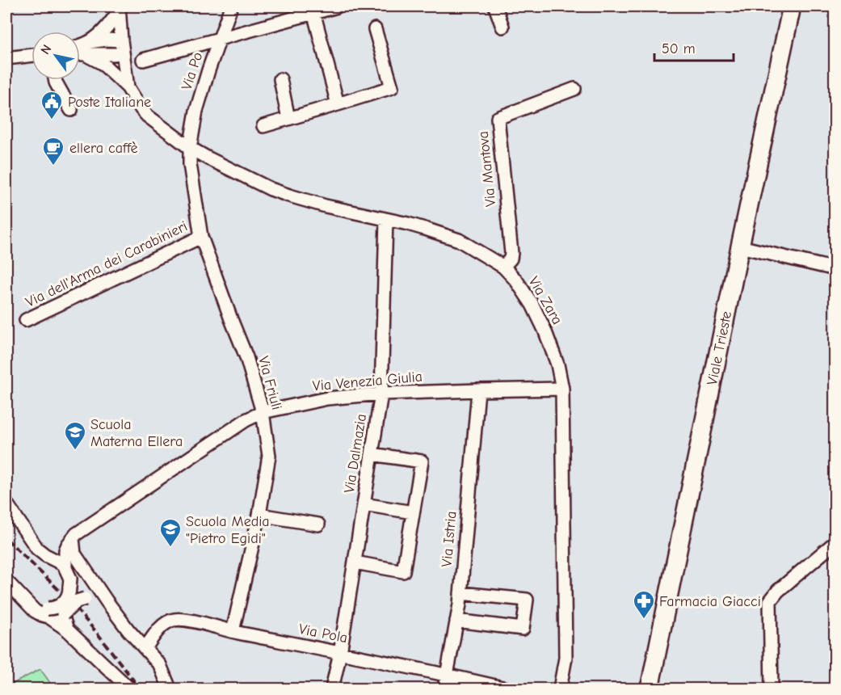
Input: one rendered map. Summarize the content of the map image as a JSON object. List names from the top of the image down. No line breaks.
{"streets":{"main road":["Viale Trieste"],"street":["Via Po","Via Mantova","Via dell'Arma dei Carabinieri","Via Zara","Via Venezia Giulia","Via Friuli","Via Dalmazia","Via Istria","Via Pola"]},"crossings":[["Via Po","Via Zara"],["Via Po","Via Friuli"],["Via Mantova","Via Zara"],["Via dell'Arma dei Carabinieri","Via Friuli"],["Via Zara","Via Venezia Giulia"],["Via Zara","Via Friuli"],["Via Zara","Via Dalmazia"],["Via Venezia Giulia","Via Friuli"],["Via Venezia Giulia","Via Dalmazia"],["Via Venezia Giulia","Via Istria"],["Via Friuli","Via Pola"],["Via Dalmazia","Via Pola"],["Via Istria","Via Pola"]],"places":{"public building":["Poste Italiane"],"cafe":["ellera caffè"],"school or university":["Scuola Materna Ellera","Scuola Media \"Pietro Egidi\""],"pharmacy":["Farmacia Giacci"]},"scale_bar":"50 m","north":"top left"}
